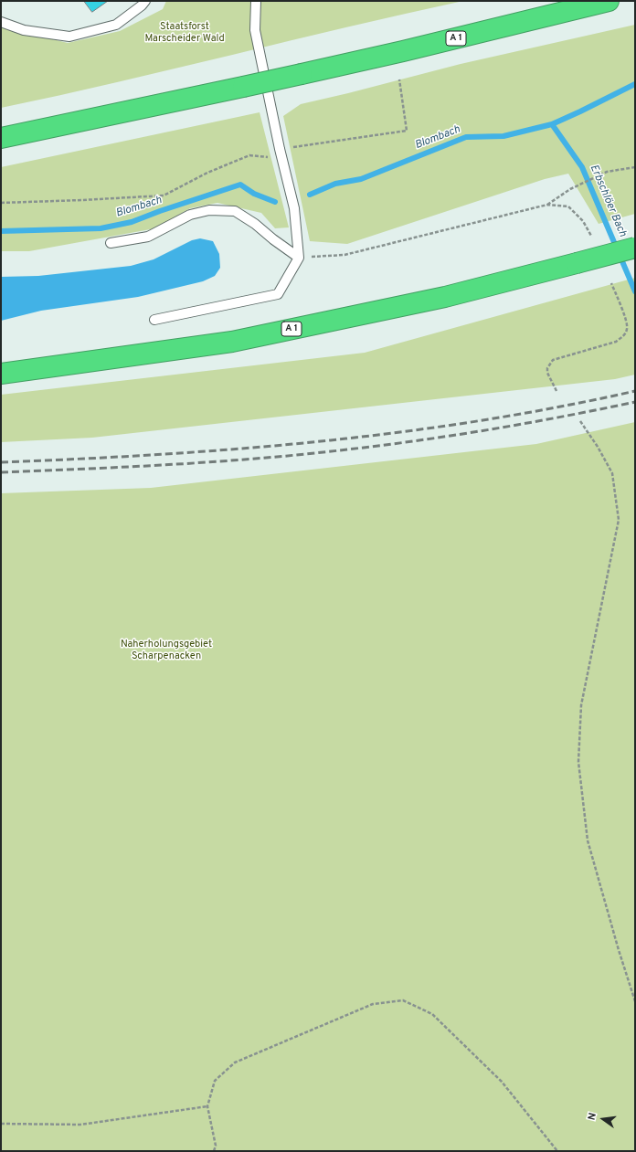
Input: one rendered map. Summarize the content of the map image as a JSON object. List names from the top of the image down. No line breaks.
{"streets":{"highway":["A 1"]},"water":["Blombach","Erbschlöer Bach"],"parks":["Staatsforst Marscheider Wald","Naherholungsgebiet Scharpenacken"],"north":"left"}
